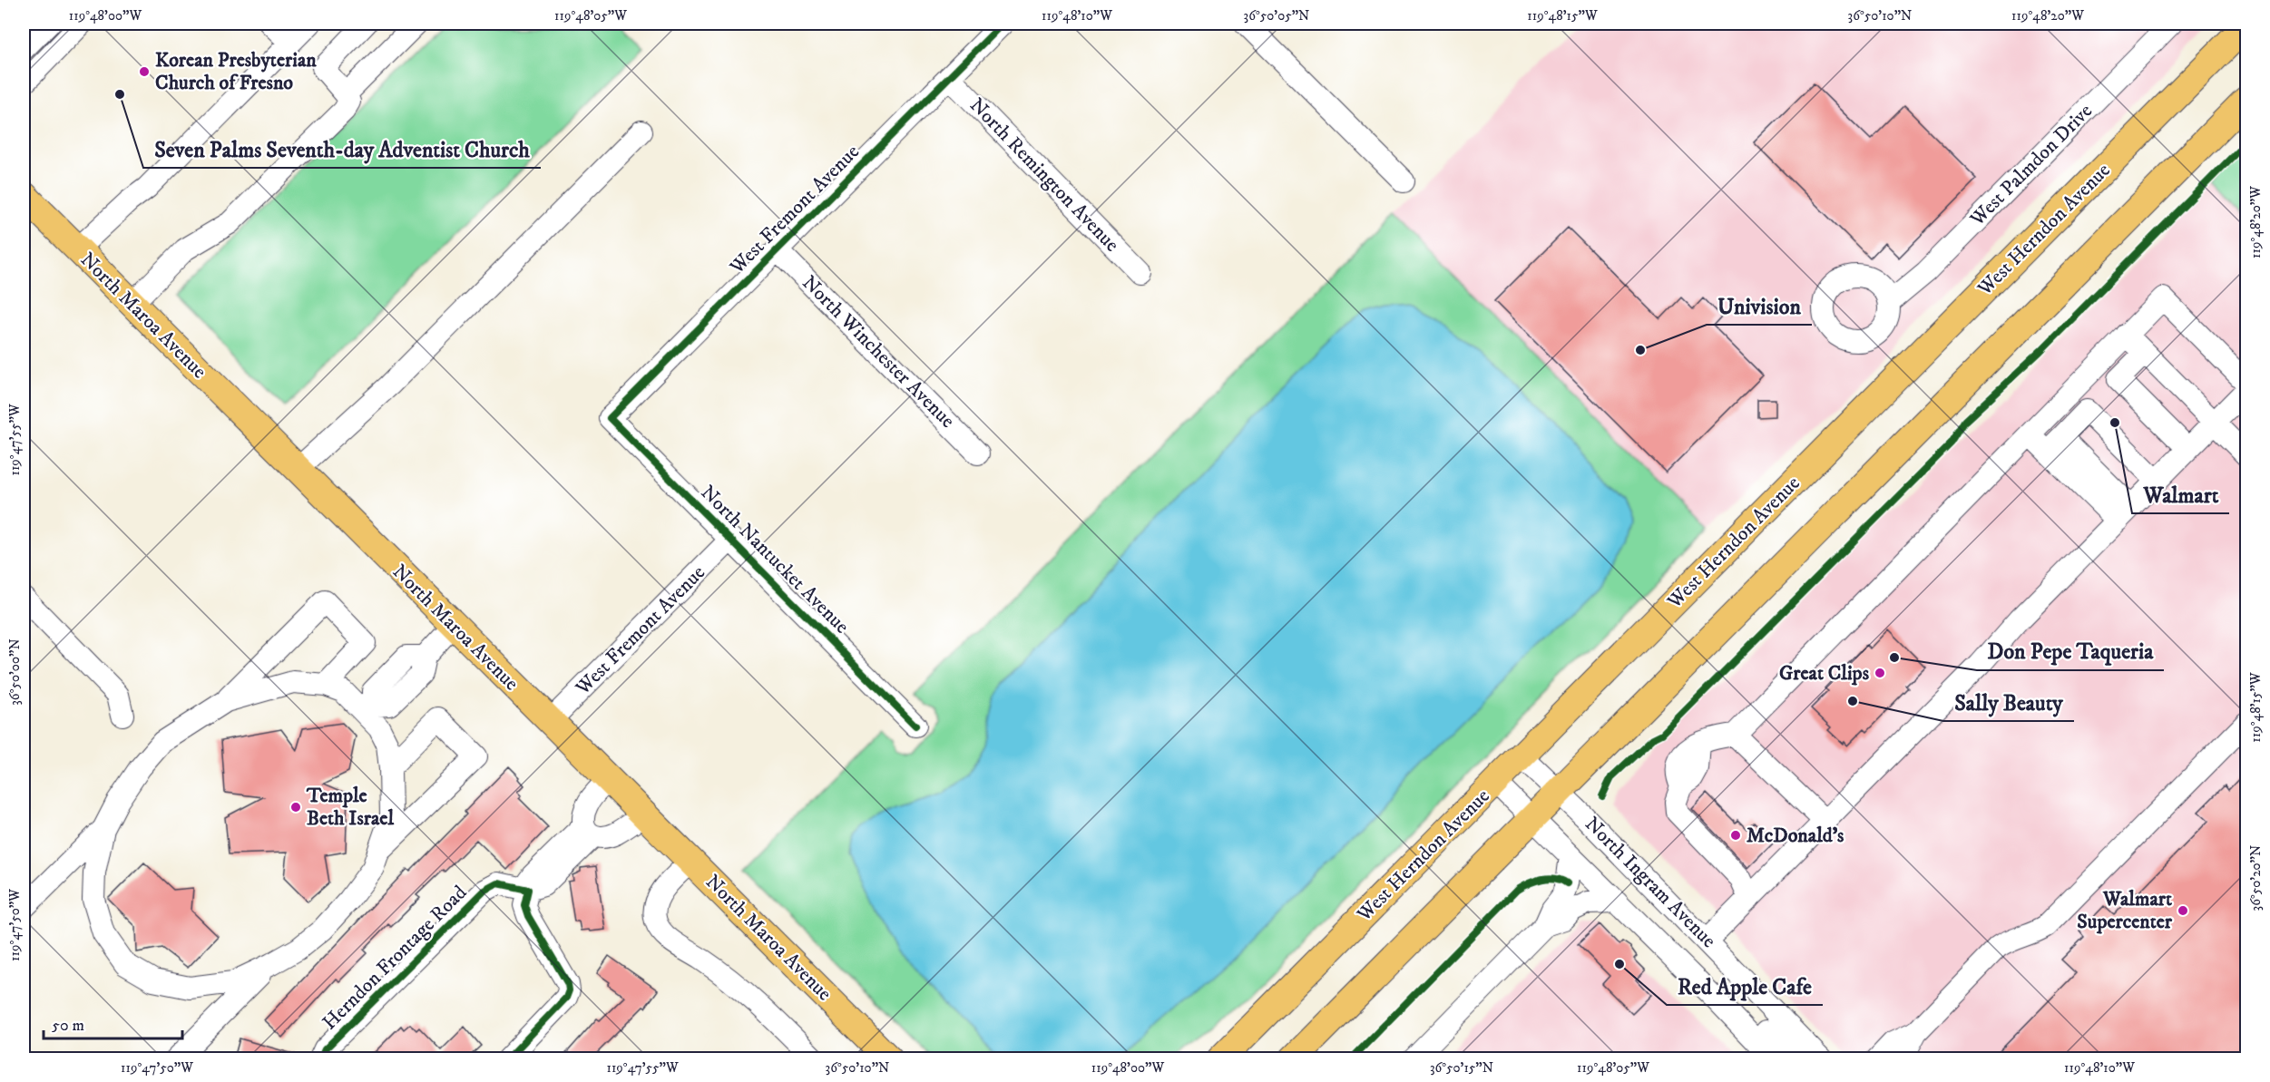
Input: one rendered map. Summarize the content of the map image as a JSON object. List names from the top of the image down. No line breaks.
{"streets":{"main road":["West Herndon Avenue","North Maroa Avenue"],"street":["West Palmdon Drive","North Remington Avenue","West Fremont Avenue","North Winchester Avenue","North Nantucket Avenue","North Ingram Avenue","Herndon Frontage Road"]},"crossings":[["North Remington Avenue","West Fremont Avenue"],["West Fremont Avenue","North Maroa Avenue"],["West Fremont Avenue","North Winchester Avenue"],["West Fremont Avenue","North Nantucket Avenue"],["West Herndon Avenue","North Ingram Avenue"]],"places":["Korean Presbyterian Church of Fresno","Seven Palms Seventh-day Adventist Church","Univision","Walmart","Don Pepe Taqueria","Great Clips","Sally Beauty","Temple Beth Israel","McDonald's","Walmart Supercenter","Red Apple Cafe"],"scale_bar":"50 m","coordinates":["119°48'00\"W","119°48'05\"W","119°48'10\"W","36°50'05\"N","119°48'15\"W","36°50'10\"N","119°48'20\"W","119°47'55\"W","36°50'00\"N","36°50'20\"N","119°47'50\"W","36°50'15\"N"]}
